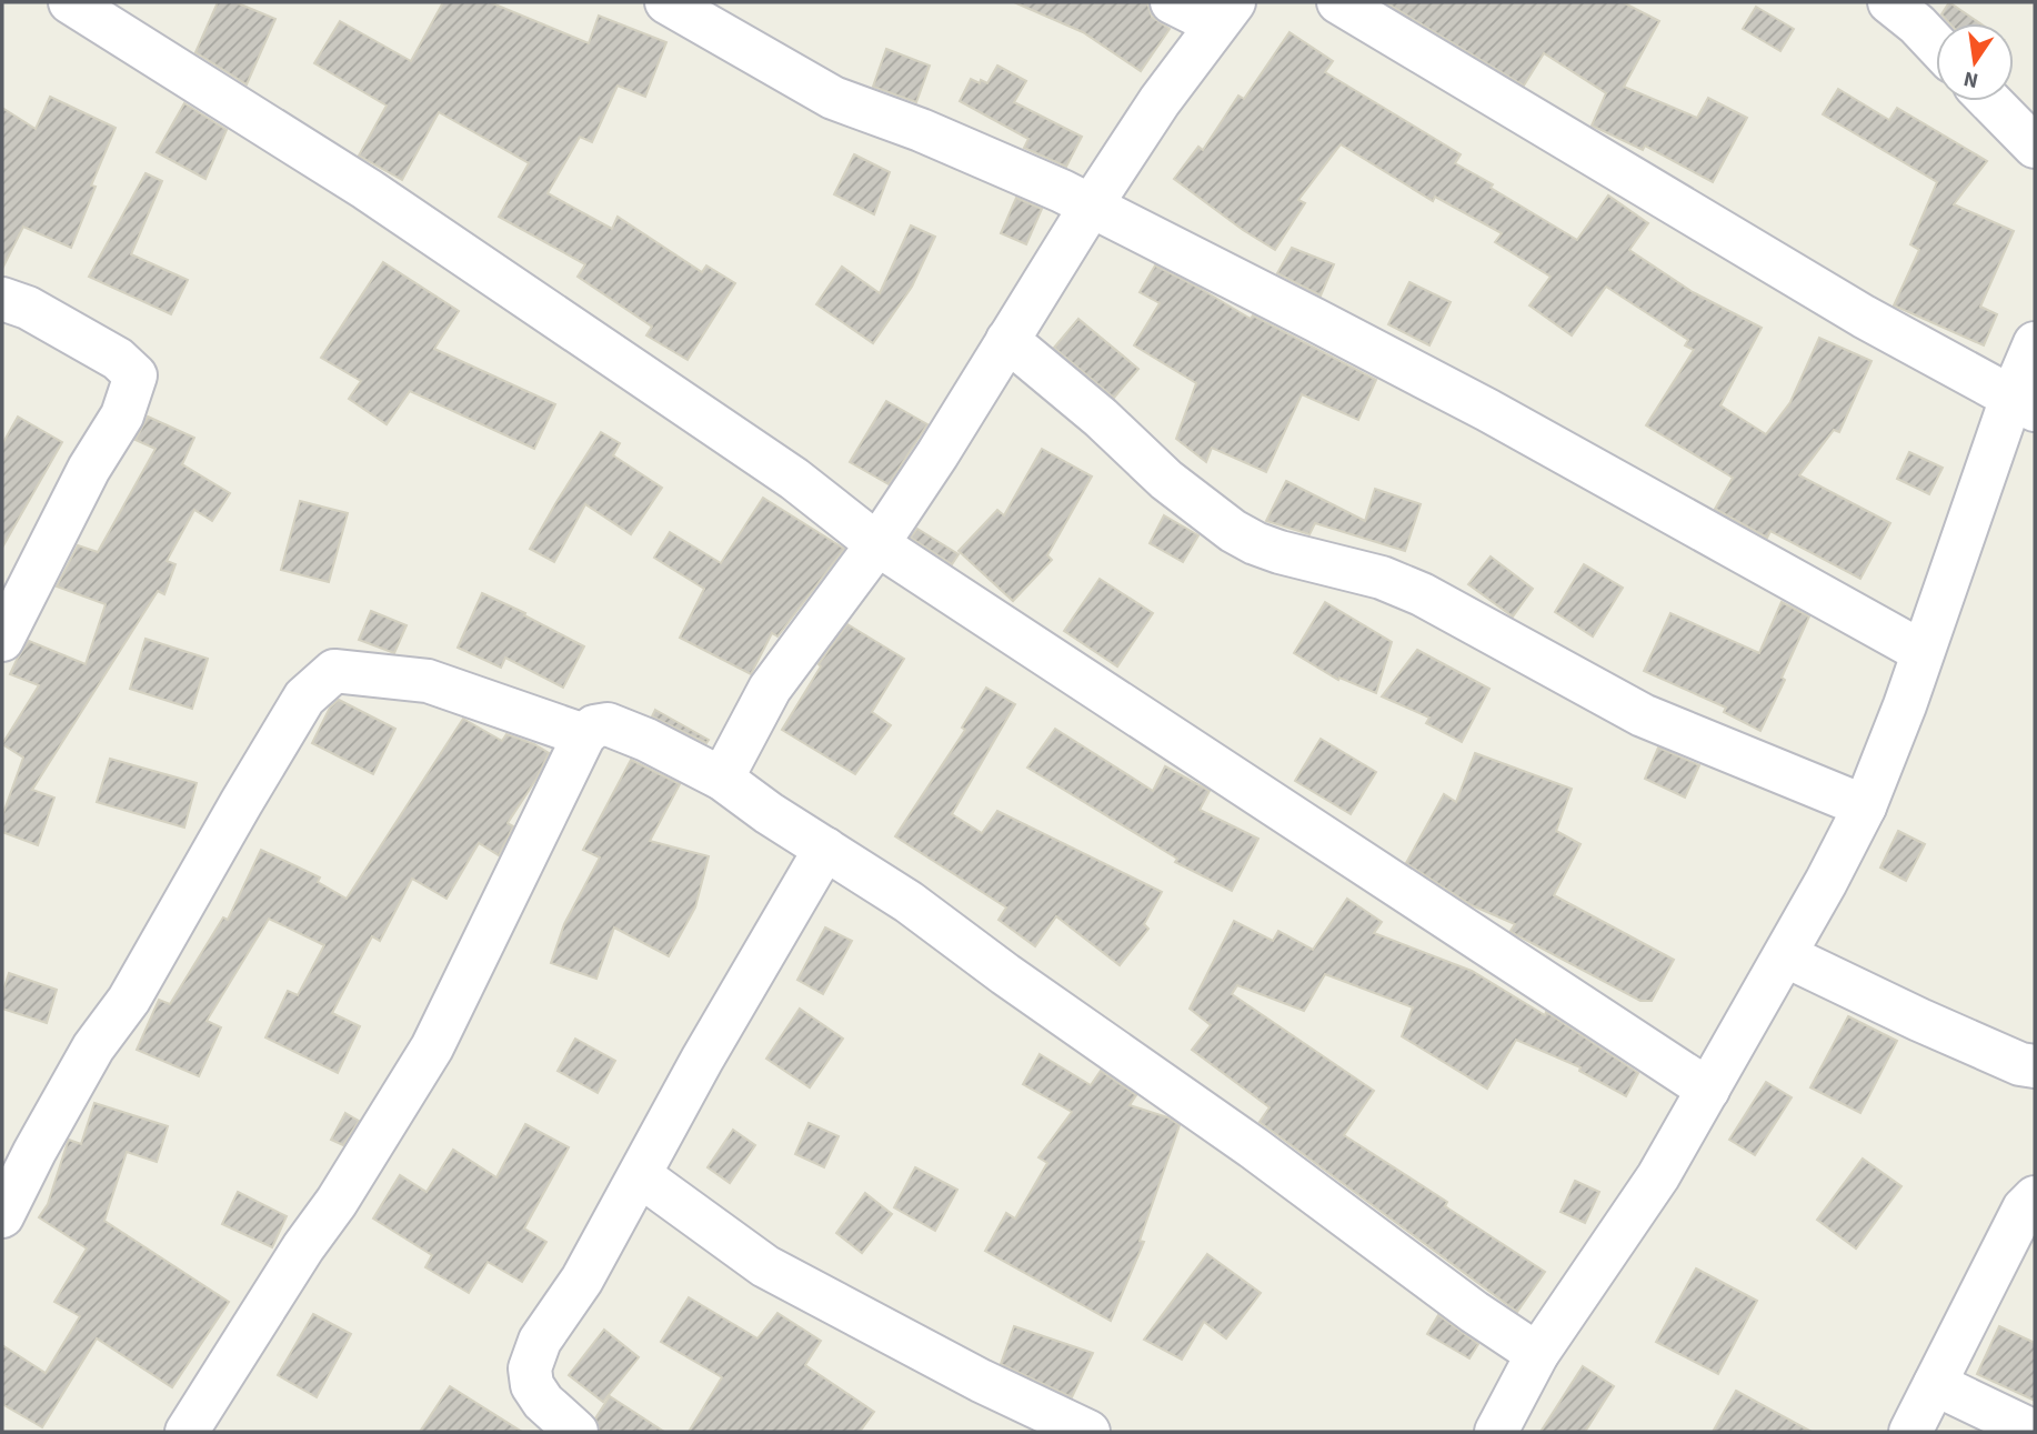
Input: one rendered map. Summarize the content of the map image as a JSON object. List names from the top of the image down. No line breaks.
{"north":"bottom"}
